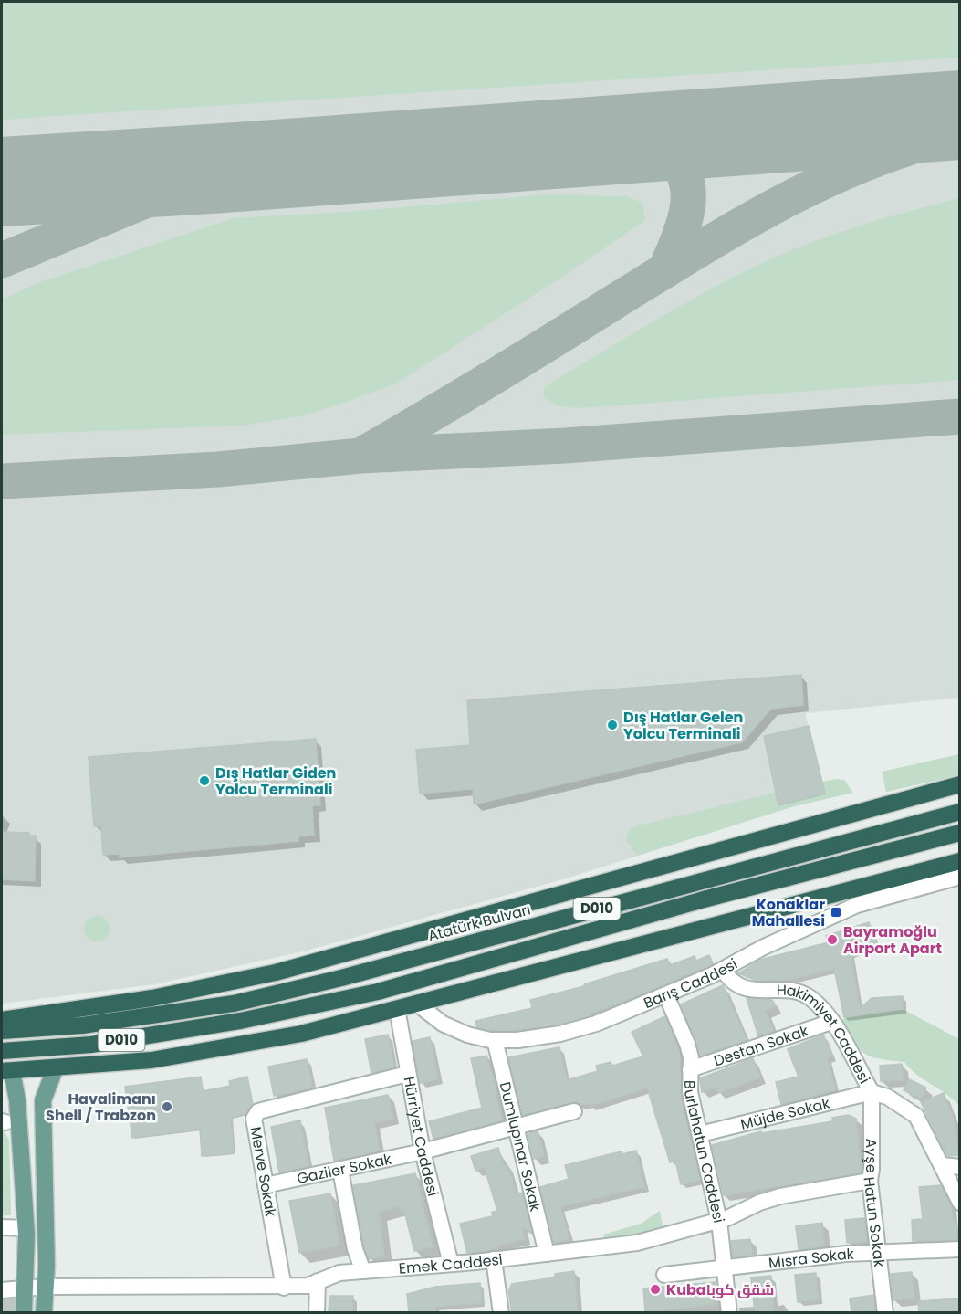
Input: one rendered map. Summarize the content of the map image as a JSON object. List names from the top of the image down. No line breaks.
{"streets":{"highway":["D010","Atatürk Bulvarı"],"street":["Barış Caddesi","Hakimiyet Caddesi","Destan Sokak","Müjde Sokak","Hürriyet Caddesi","Dumlupınar Sokak","Burlahatun Caddesi","Gaziler Sokak","Merve Sokak","Ayşe Hatun Sokak","Mısra Sokak","Emek Caddesi"]},"crossings":[["Barış Caddesi","Hakimiyet Caddesi"],["Barış Caddesi","Dumlupınar Sokak"],["Barış Caddesi","Burlahatun Caddesi"],["Hakimiyet Caddesi","Destan Sokak"],["Hakimiyet Caddesi","Müjde Sokak"],["Hakimiyet Caddesi","Ayşe Hatun Sokak"],["Destan Sokak","Burlahatun Caddesi"],["Müjde Sokak","Burlahatun Caddesi"],["Müjde Sokak","Ayşe Hatun Sokak"],["Hürriyet Caddesi","Gaziler Sokak"],["Hürriyet Caddesi","Merve Sokak"],["Hürriyet Caddesi","Emek Caddesi"],["Dumlupınar Sokak","Gaziler Sokak"],["Dumlupınar Sokak","Emek Caddesi"],["Burlahatun Caddesi","Mısra Sokak"],["Burlahatun Caddesi","Emek Caddesi"],["Gaziler Sokak","Merve Sokak"],["Merve Sokak","Emek Caddesi"],["Ayşe Hatun Sokak","Mısra Sokak"],["Ayşe Hatun Sokak","Emek Caddesi"]],"places":{"other":["Dış Hatlar Gelen Yolcu Terminali","Dış Hatlar Giden Yolcu Terminali","Bayramoğlu Airport Apart","Havalimanı Shell / Trabzon","Kubaشقق كوبا"],"transit":["Konaklar Mahallesi"]}}
